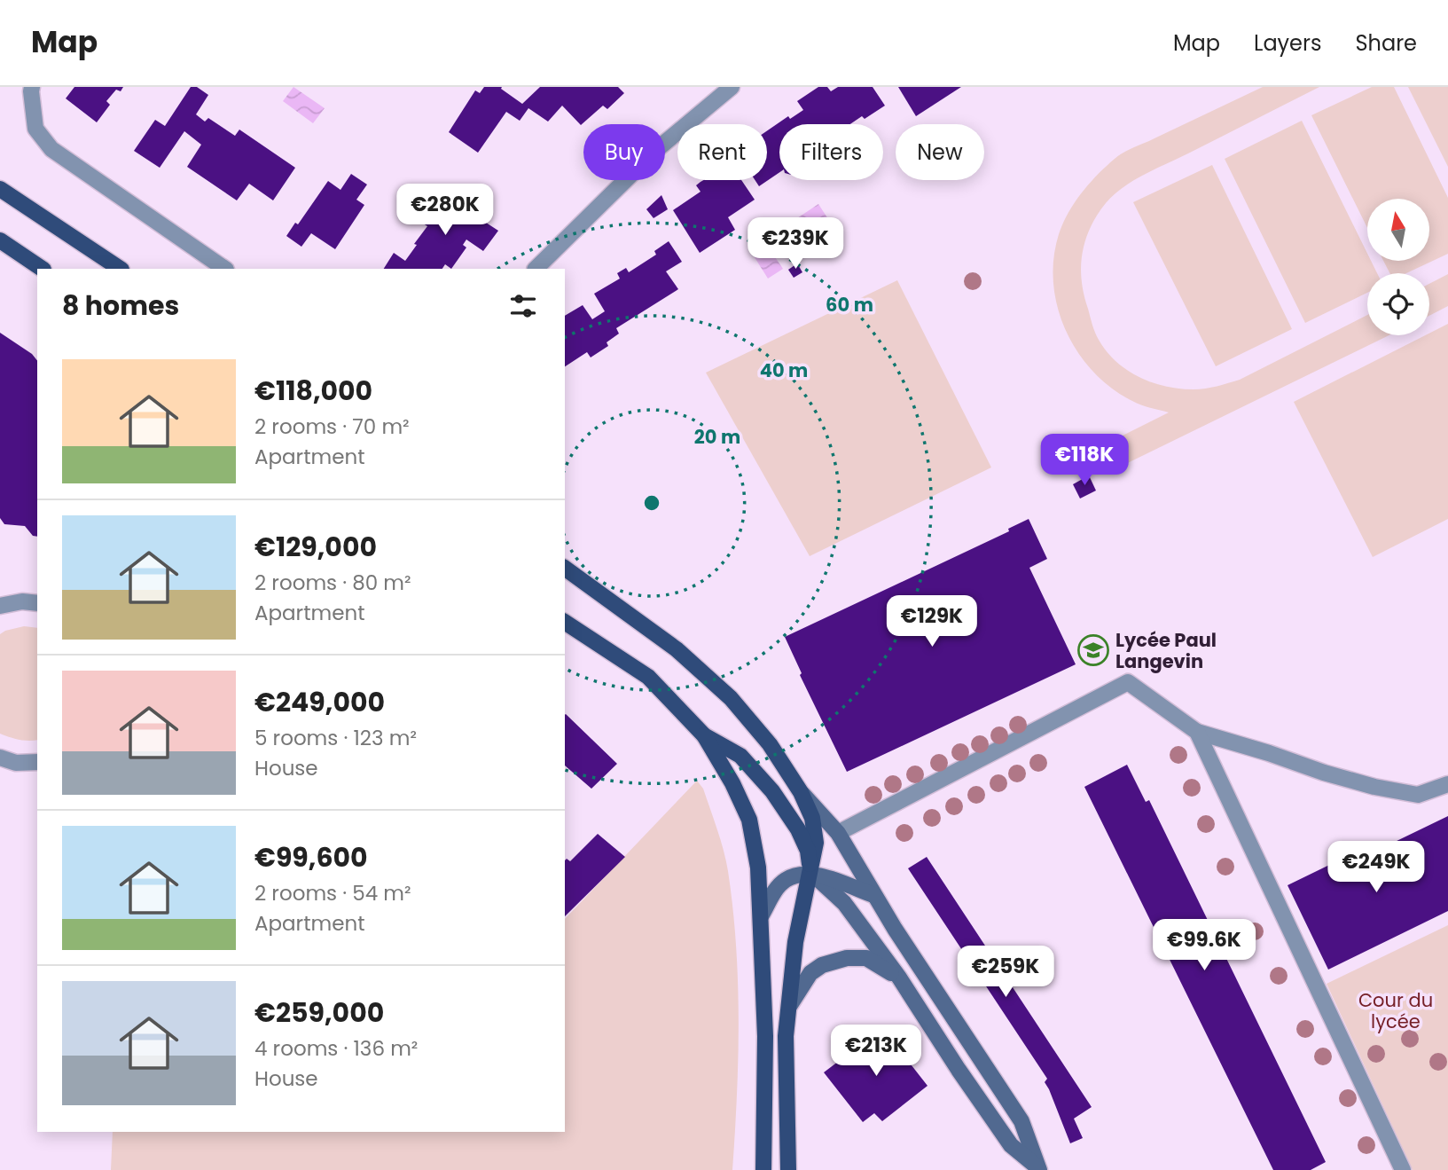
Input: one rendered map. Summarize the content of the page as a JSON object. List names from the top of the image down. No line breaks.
{"parks":["Cour du lycée"],"places":{"school or university":["Lycée Paul Langevin"]},"north":"top","page":{"header":"Map","nav":["Map","Layers","Share"],"chip":["Buy","Rent","Filters","New"],"price":["€280K","€239K","€118K","€129K","€249K","€99.6K","€259K","€213K"],"heading":"8 homes","list":[{"name":"€118,000","note":"2 rooms · 70 m² · Apartment"},{"name":"€129,000","note":"2 rooms · 80 m² · Apartment"},{"name":"€249,000","note":"5 rooms · 123 m² · House"},{"name":"€99,600","note":"2 rooms · 54 m² · Apartment"},{"name":"€259,000","note":"4 rooms · 136 m² · House"}]},"rings":["60 m","40 m","20 m"]}
